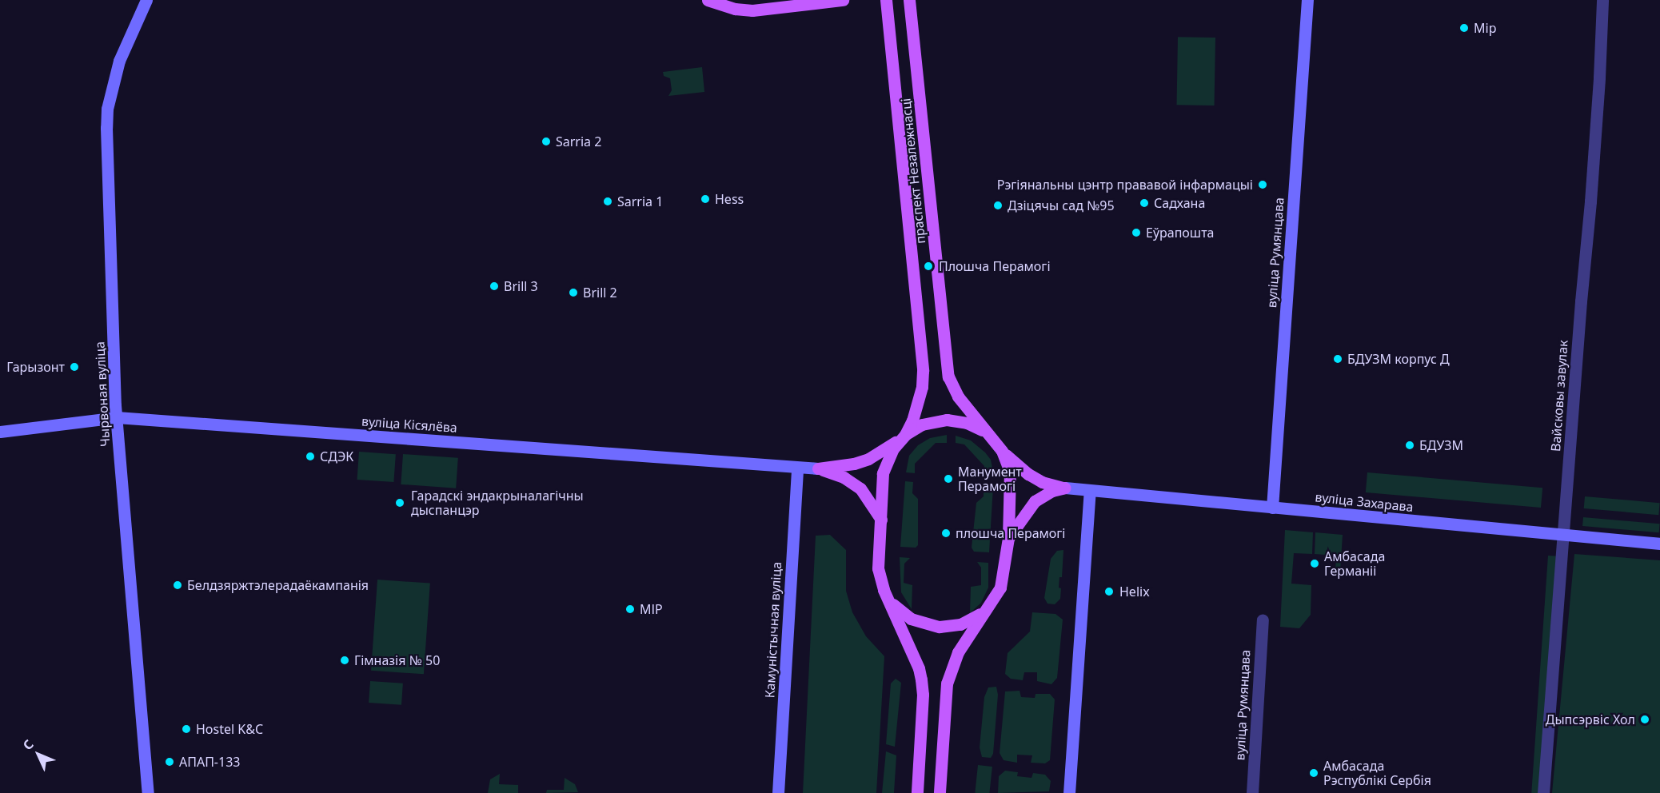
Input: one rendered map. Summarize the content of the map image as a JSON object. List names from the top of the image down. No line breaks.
{"streets":{"main road":["праспект Незалежнасці"],"street":["вуліца Румянцава","Чырвоная вуліца","Вайсковы завулак","вуліца Кісялёва","вуліца Захарава","Камуністычная вуліца"]},"crossings":[["вуліца Румянцава","вуліца Захарава"],["Чырвоная вуліца","вуліца Кісялёва"],["Вайсковы завулак","вуліца Захарава"],["вуліца Кісялёва","Камуністычная вуліца"]],"places":["Мір","Sarria 2","Рэгіянальны цэнтр прававой інфармацыі","Hess","Sarria 1","Садхана","Дзіцячы сад №95","Еўрапошта","Плошча Перамогі","Brill 3","Brill 2","БДУЗМ корпус Д","Гарызонт","БДУЗМ","СДЭК","Манумент Перамогі","Гарадскі эндакрыналагічны дыспанцэр","плошча Перамогі","Амбасада Германіі","Белдзяржтэлерадаёкампанія","Helix","МІР","Гімназія № 50","Дыпсэрвіс Хол","Hostel K&C","АПАП-133","Амбасада Рэспублікі Сербія"],"north":"top left"}
